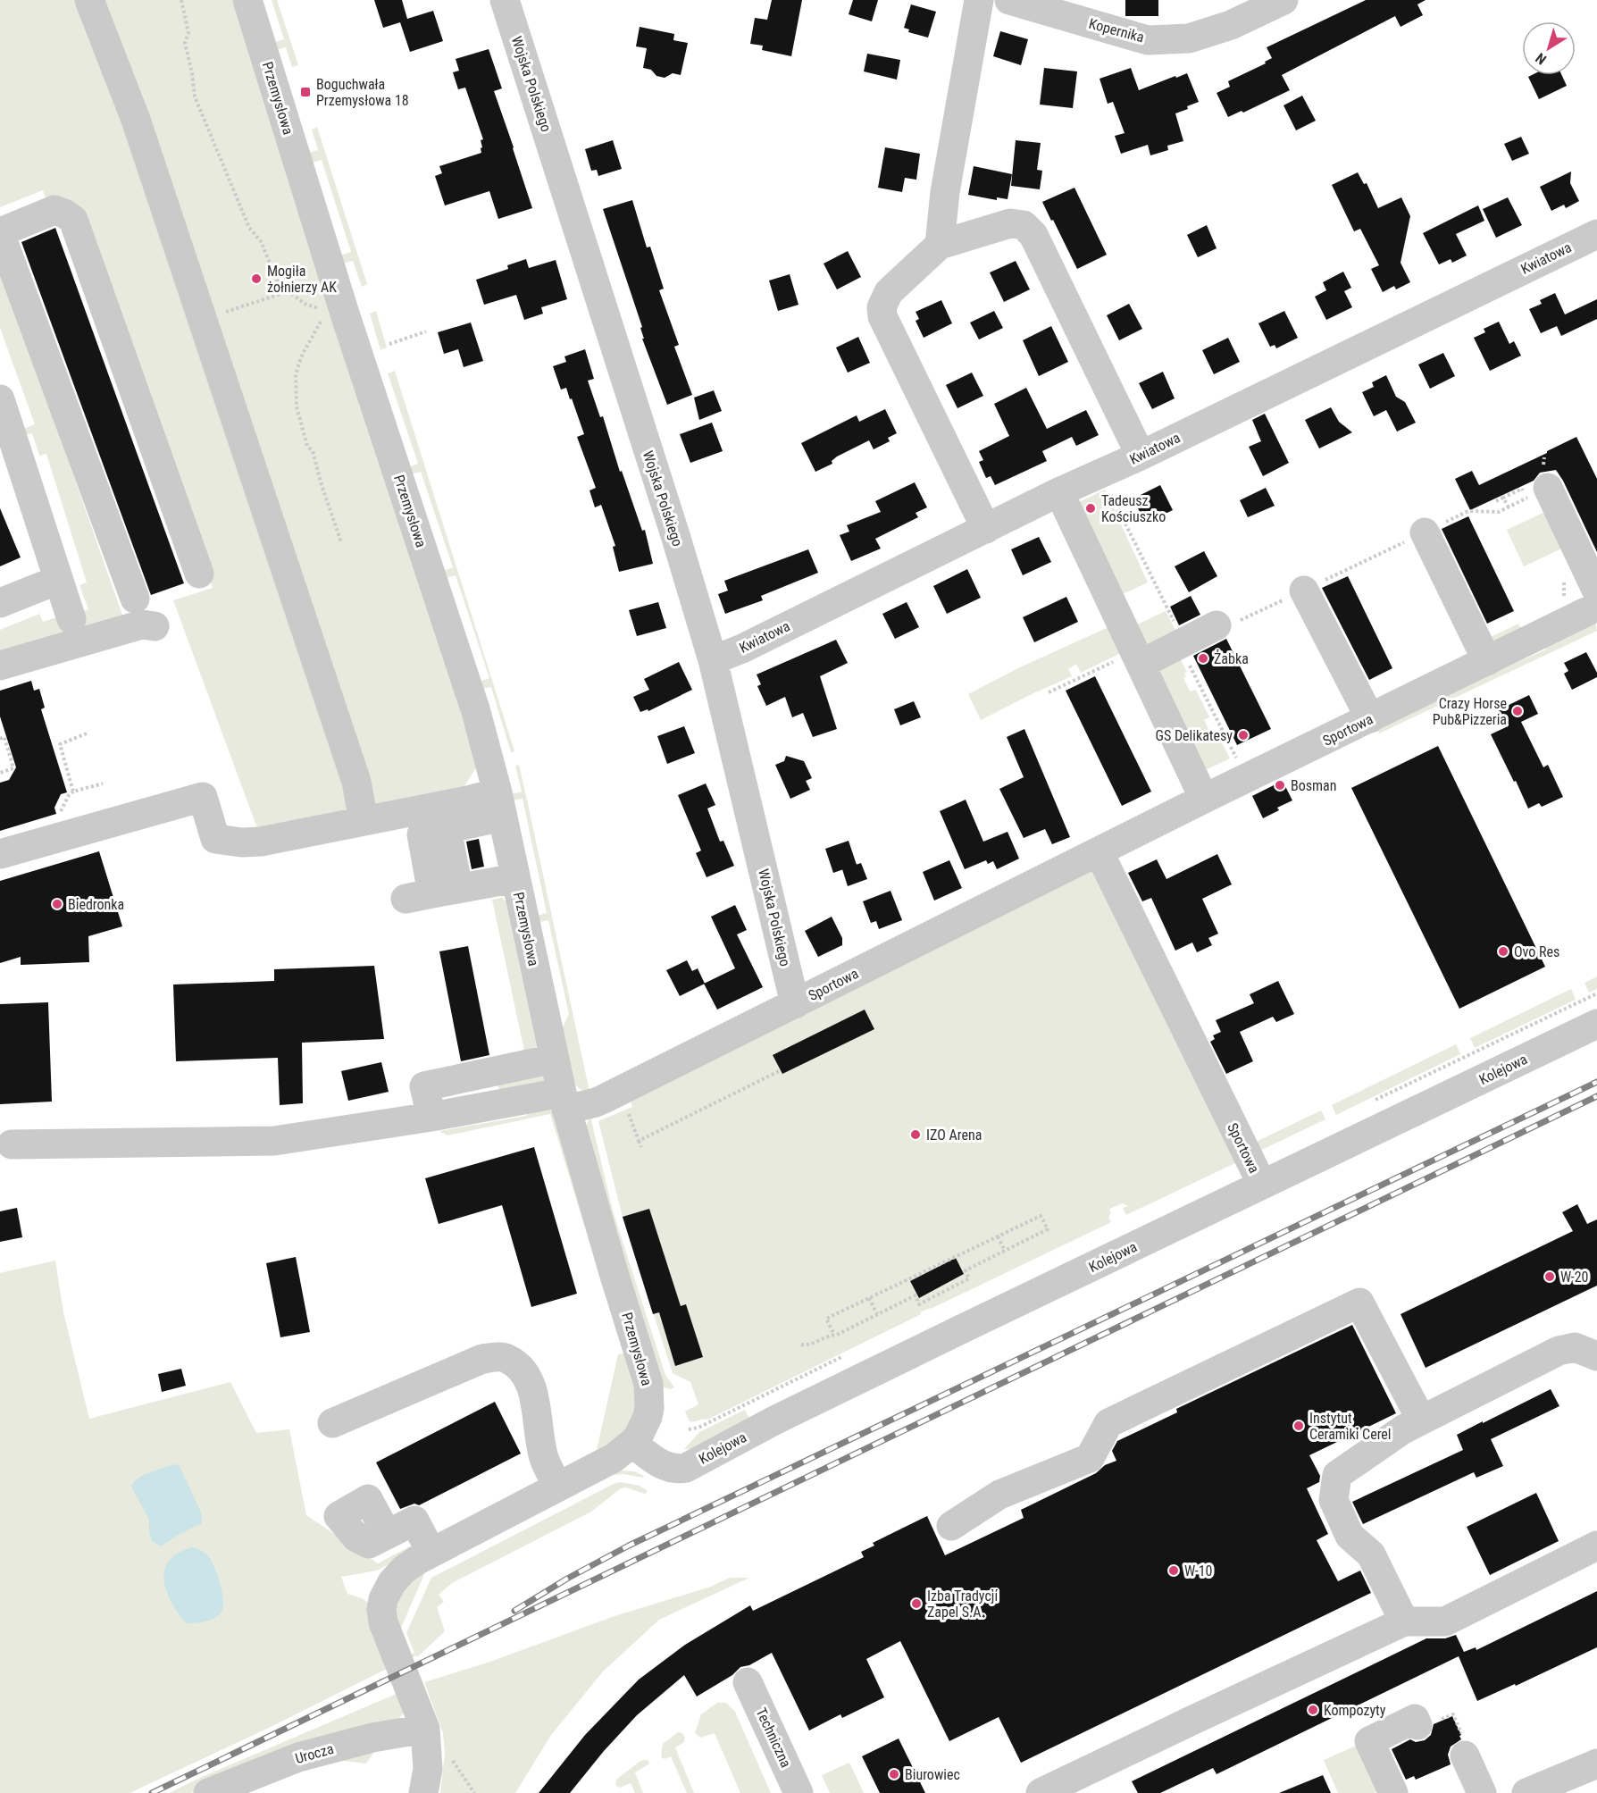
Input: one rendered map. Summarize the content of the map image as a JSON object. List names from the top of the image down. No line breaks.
{"streets":{"street":["Kopernika","Wojska Polskiego","Przemysłowa","Kwiatowa","Sportowa","Kolejowa","Techniczna","Urocza"]},"crossings":[["Wojska Polskiego","Kwiatowa"],["Wojska Polskiego","Sportowa"],["Przemysłowa","Sportowa"],["Przemysłowa","Kolejowa"],["Przemysłowa","Urocza"],["Sportowa","Kolejowa"]],"places":{"transit":["Boguchwała Przemysłowa 18"],"other":["Mogiła żołnierzy AK","Tadeusz Kościuszko","Żabka","Crazy Horse Pub&Pizzeria","GS Delikatesy","Bosman","Biedronka","Ovo Res","IZO Arena","W-20","Instytut Ceramiki Cerel","W-10","Izba Tradycji Zapel S.A.","Kompozyty","Biurowiec"]},"north":"bottom left"}
